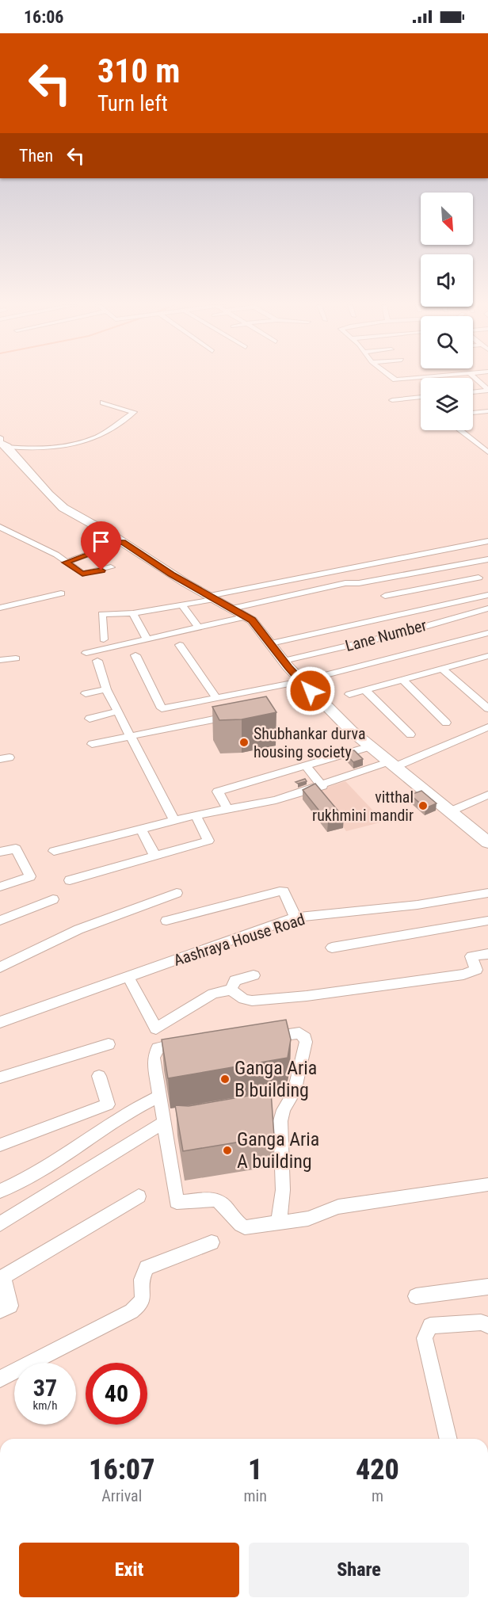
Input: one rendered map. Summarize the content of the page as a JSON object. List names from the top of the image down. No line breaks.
{"streets":{"street":["Lane Number","Aashraya House Road"]},"places":["Shubhankar durva housing society","vitthal rukhmini mandir","Ganga Aria B building","Ganga Aria A building"],"north":"bottom right","page":{"status":"16:06","turn":["310 m","Turn left"],"then":"Then","speed":"37 km/h","limit":"40","eta":["16:07","Arrival","1","min","420","m"],"buttons":["Exit","Share"]}}
